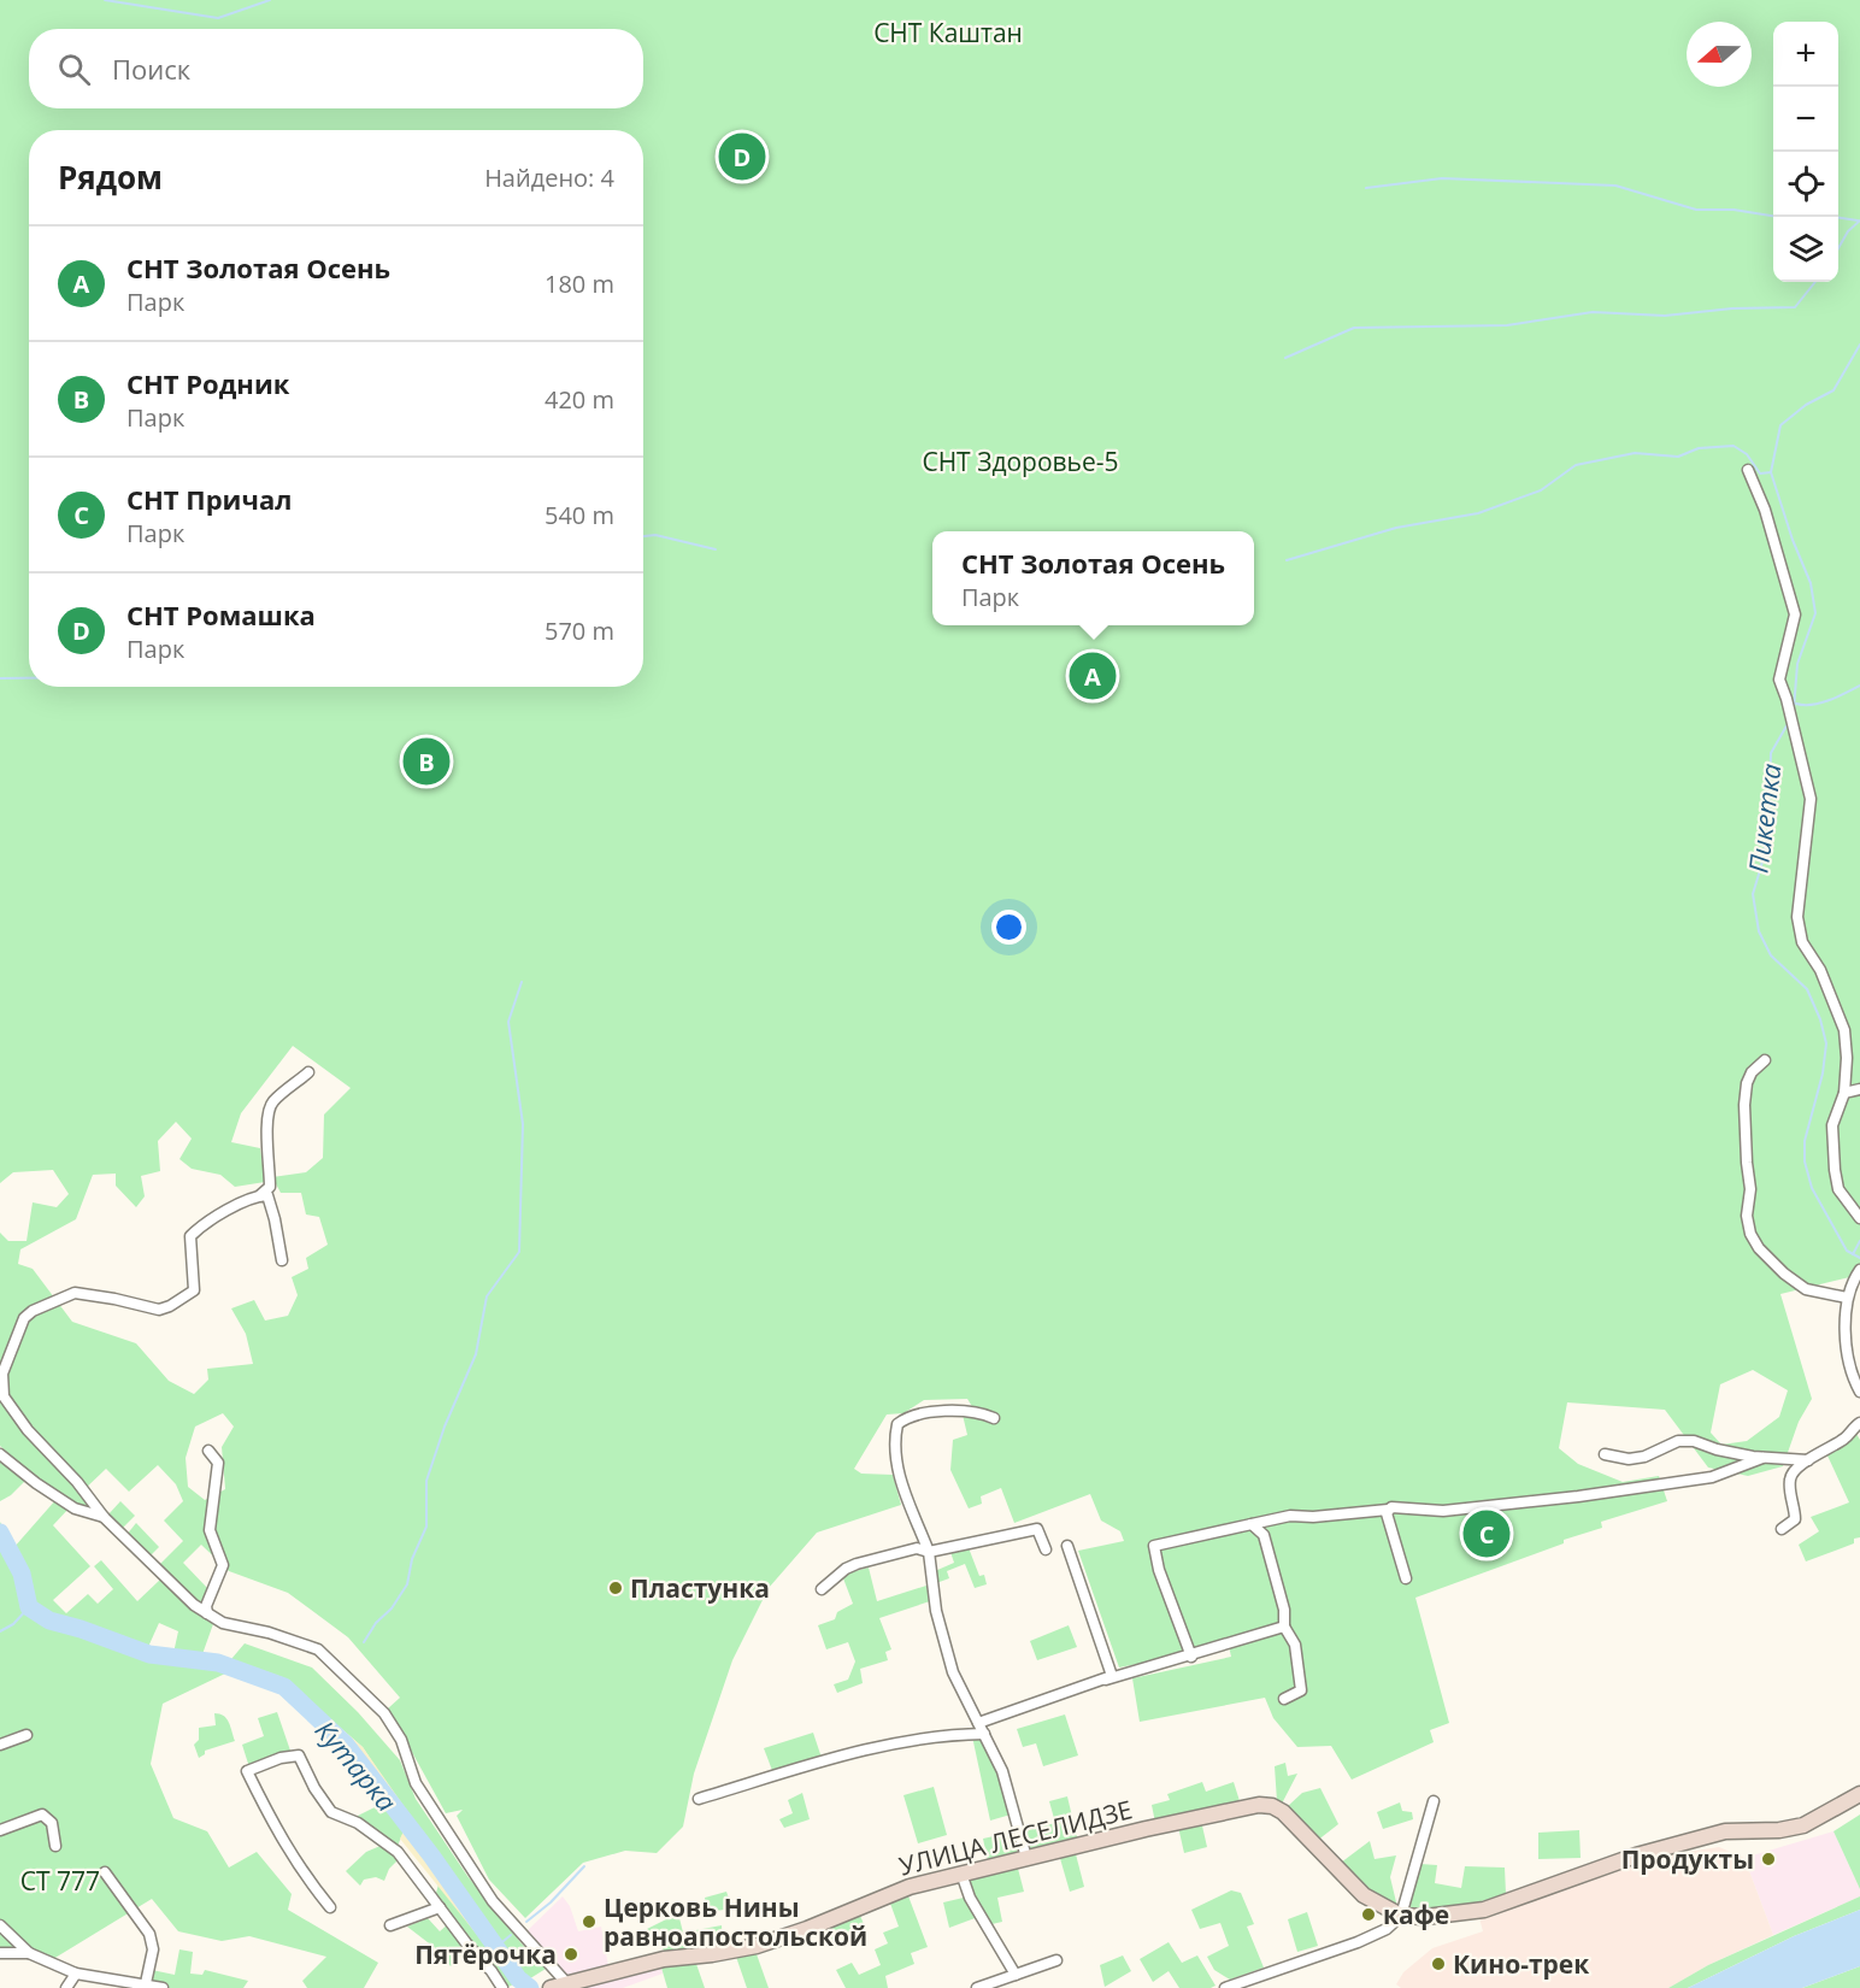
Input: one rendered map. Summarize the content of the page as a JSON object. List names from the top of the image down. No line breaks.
{"streets":{"street":["УЛИЦА ЛЕСЕЛИДЗЕ"]},"water":["Пикетка","Кутарка"],"parks":["СНТ Каштан","СНТ Здоровье-5","СТ 777"],"places":["Пластунка","Продукты","кафе","Церковь Нины равноапостольской","Пятёрочка","Кино-трек"],"north":"left","page":{"map_buttons":["+","−"],"search":"Поиск","pins":["D","A","B","C"],"heading":["Рядом","Найдено: 4"],"list":[{"mark":"A","name":"СНТ Золотая Осень","note":"Парк","value":"180 m"},{"mark":"B","name":"СНТ Родник","note":"Парк","value":"420 m"},{"mark":"C","name":"СНТ Причал","note":"Парк","value":"540 m"},{"mark":"D","name":"СНТ Ромашка","note":"Парк","value":"570 m"}],"popup":["СНТ Золотая Осень","Парк"]}}
